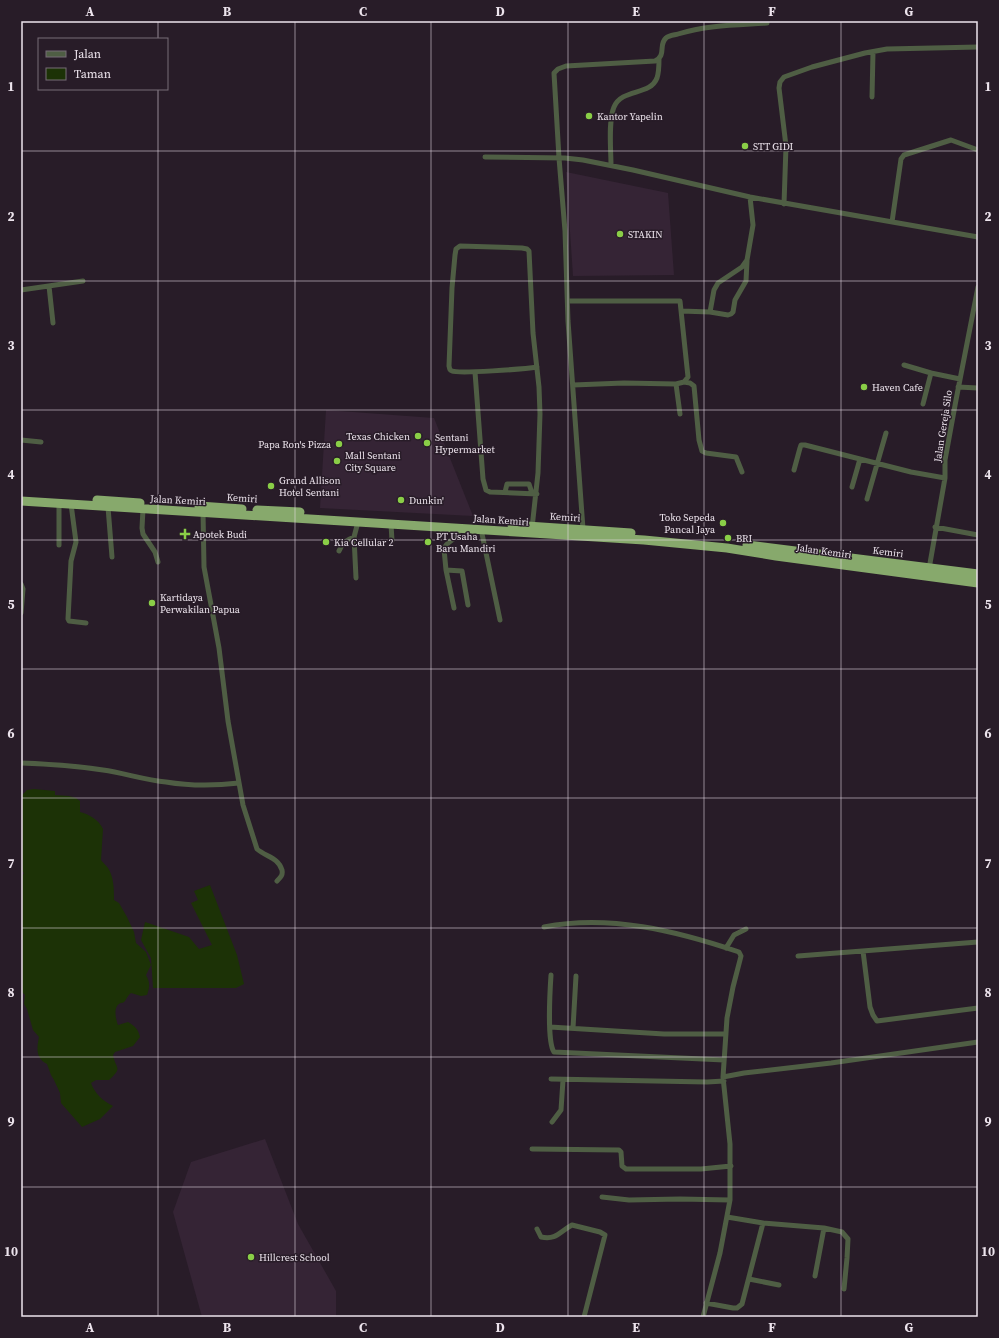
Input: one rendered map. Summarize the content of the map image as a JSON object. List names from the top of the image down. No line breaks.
{"streets":{"highway":["Kemiri","Jalan Kemiri"],"street":["Jalan Gereja Silo"]},"crossings":[["Jalan Gereja Silo","Kemiri"],["Kemiri","Jalan Kemiri"]],"places":{"other":["Kantor Yapelin","STT GIDI","STAKIN","Haven Cafe","Texas Chicken","Sentani Hypermarket","Papa Ron's Pizza","Mall Sentani City Square","Grand Allison Hotel Sentani","Dunkin'","Toko Sepeda Pancal Jaya","BRI","Kia Cellular 2","PT Usaha Baru Mandiri","Kartidaya Perwakilan Papua","Hillcrest School"],"health":["Apotek Budi"]},"legend":["Jalan","Taman"],"grid":{"columns":["A","B","C","D","E","F","G"],"rows":["1","2","3","4","5","6","7","8","9","10"]}}
